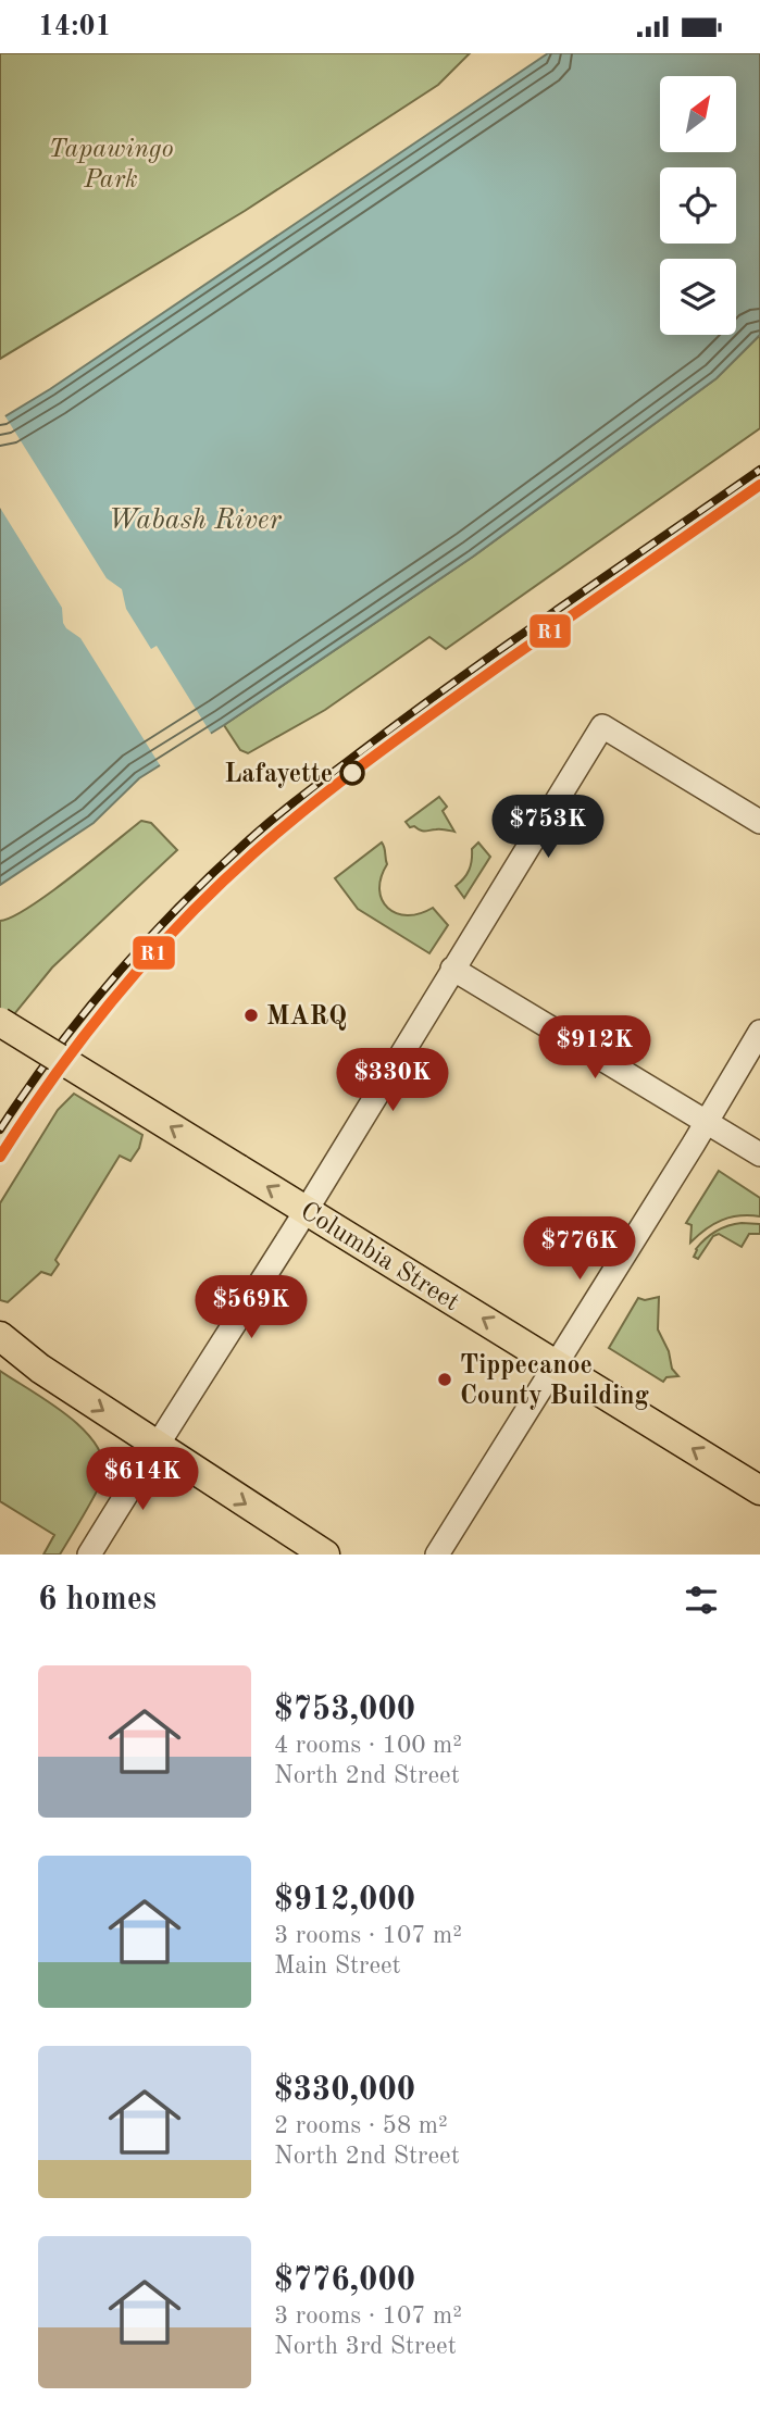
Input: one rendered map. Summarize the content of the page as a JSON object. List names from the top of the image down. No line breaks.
{"streets":{"main road":["Columbia Street"]},"one_way":["Columbia Street"],"water":["Wabash River"],"parks":["Tapawingo Park"],"places":["Lafayette","MARQ","Tippecanoe County Building"],"lines":["transit line R1"],"north":"top right","page":{"status":"14:01","price":["$753K","$912K","$330K","$776K","$569K","$614K"],"heading":"6 homes","list":[{"name":"$753,000","note":"4 rooms · 100 m² · North 2nd Street"},{"name":"$912,000","note":"3 rooms · 107 m² · Main Street"},{"name":"$330,000","note":"2 rooms · 58 m² · North 2nd Street"},{"name":"$776,000","note":"3 rooms · 107 m² · North 3rd Street"}]}}
